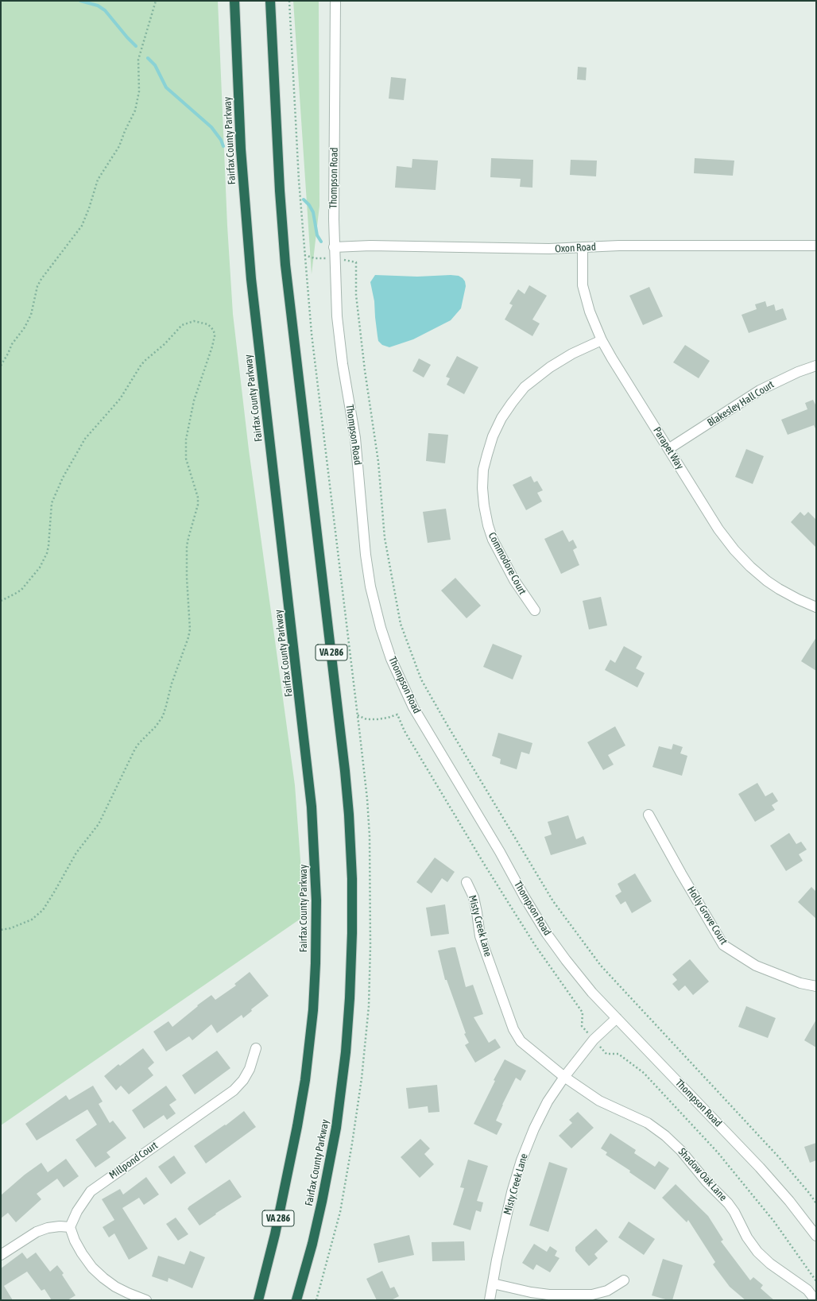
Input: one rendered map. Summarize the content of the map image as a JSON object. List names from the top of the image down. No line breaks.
{"streets":{"highway":["Fairfax County Parkway","VA 286"],"street":["Thompson Road","Oxon Road","Blakesley Hall Court","Parapet Way","Commodore Court","Holly Grove Court","Misty Creek Lane","Millpond Court","Shadow Oak Lane"]},"crossings":[["Thompson Road","Oxon Road"],["Thompson Road","Misty Creek Lane"],["Oxon Road","Parapet Way"],["Blakesley Hall Court","Parapet Way"],["Parapet Way","Commodore Court"],["Misty Creek Lane","Shadow Oak Lane"]]}
